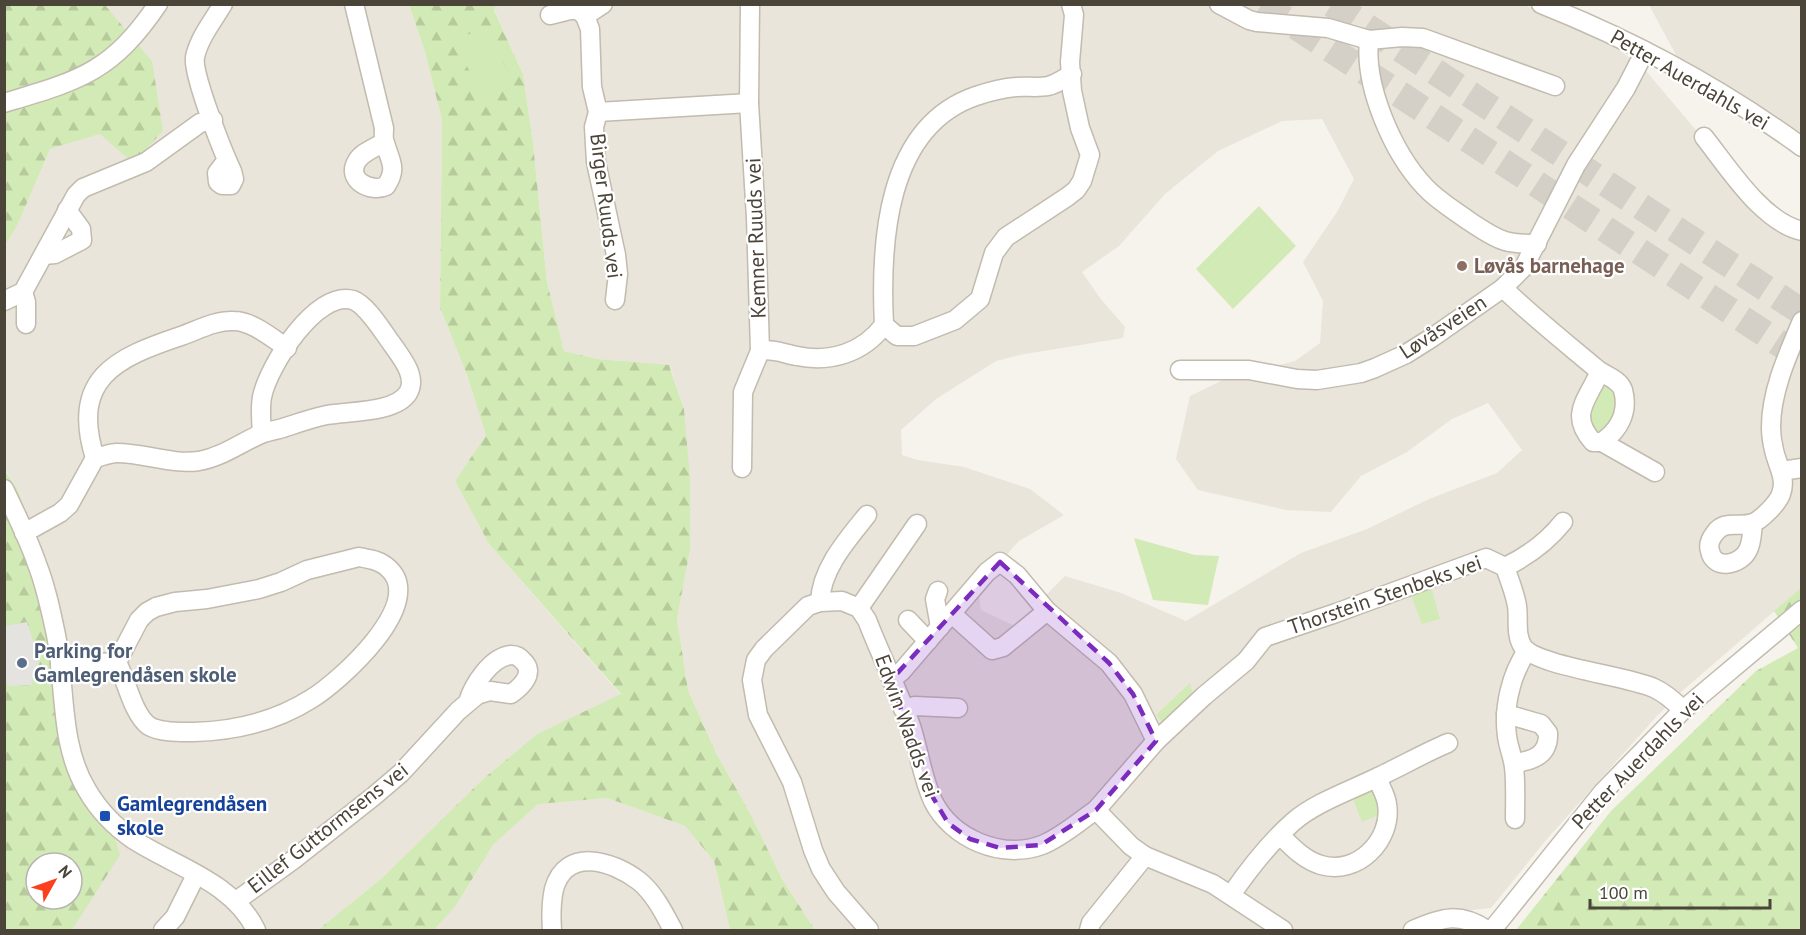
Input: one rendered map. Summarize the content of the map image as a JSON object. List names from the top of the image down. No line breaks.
{"streets":{"street":["Petter Auerdahls vei","Birger Ruuds vei","Kemner Ruuds vei","Løvåsveien","Thorstein Stenbeks vei","Edwin Wadds vei","Eillef Guttormsens vei"]},"crossings":[["Petter Auerdahls vei","Løvåsveien"],["Birger Ruuds vei","Kemner Ruuds vei"],["Thorstein Stenbeks vei","Edwin Wadds vei"]],"places":{"other":["Løvås barnehage","Parking for Gamlegrendåsen skole"],"transit":["Gamlegrendåsen skole"]},"scale_bar":"100 m","north":"top right"}
